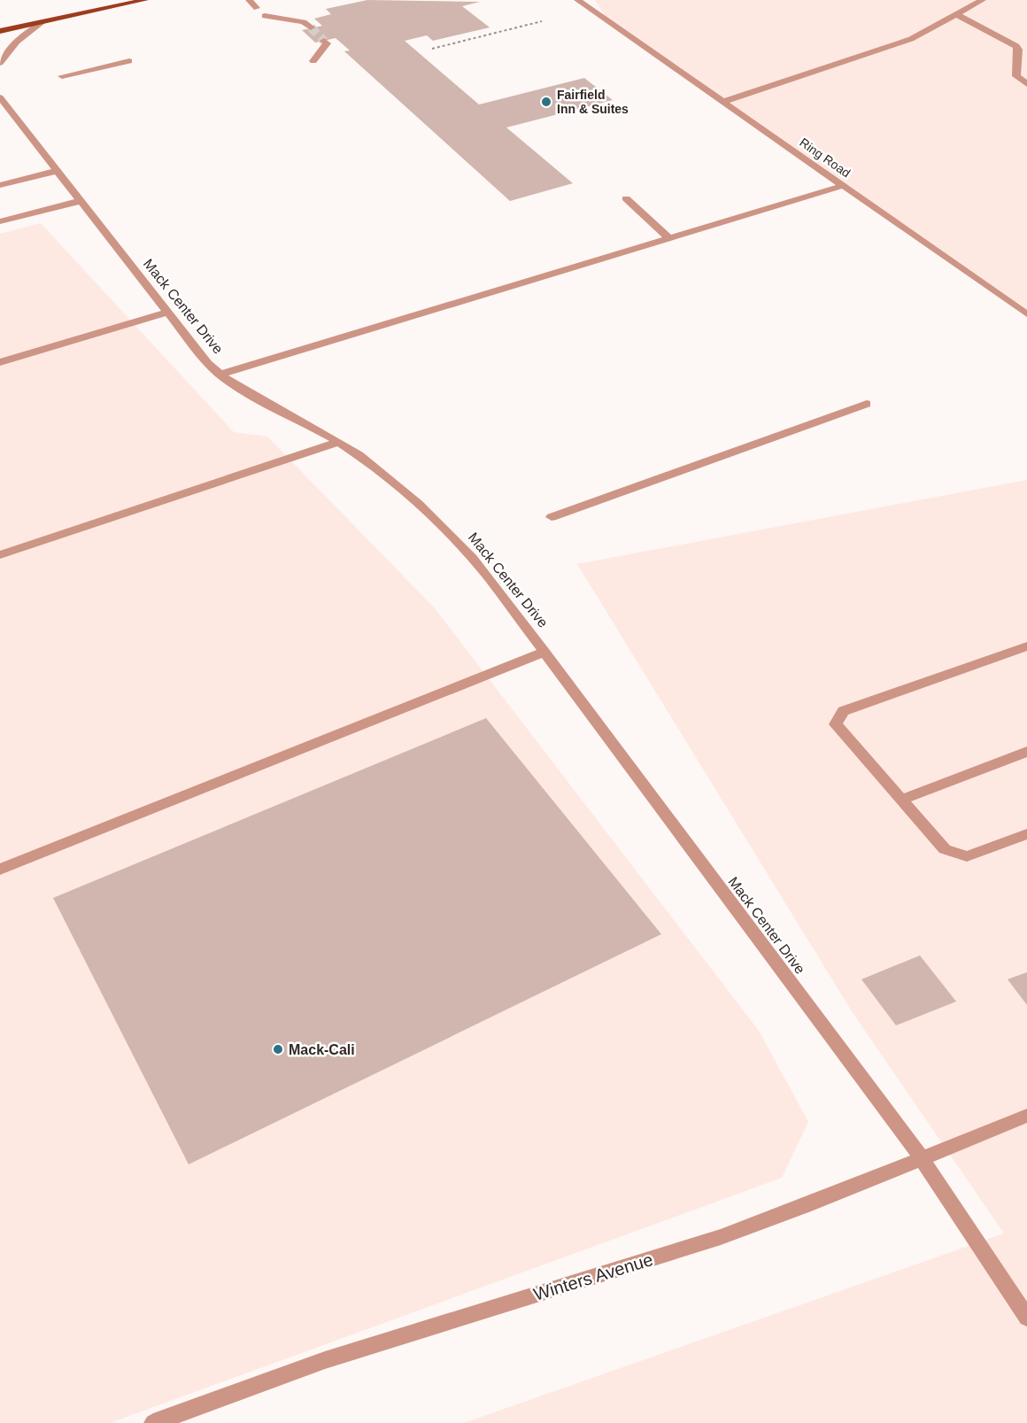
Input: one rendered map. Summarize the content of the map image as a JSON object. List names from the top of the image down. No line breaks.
{"streets":{"street":["Ring Road","Mack Center Drive","Winters Avenue"]},"crossings":[["Mack Center Drive","Winters Avenue"]],"places":["Fairfield Inn & Suites","Mack-Cali"]}
